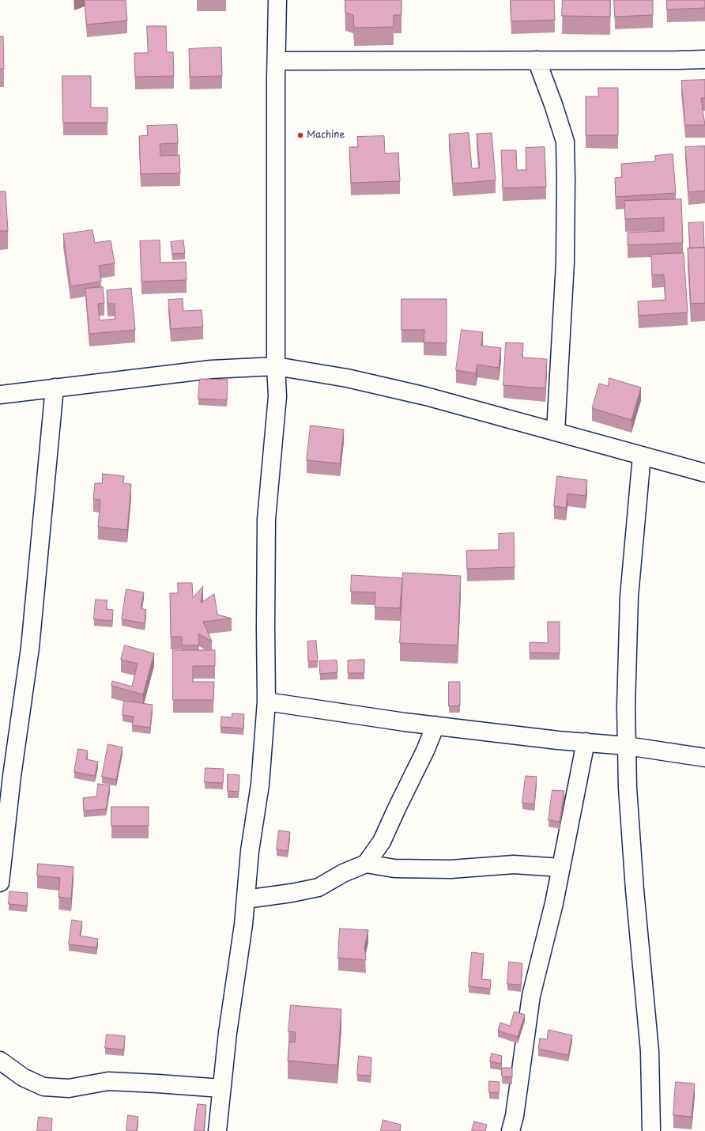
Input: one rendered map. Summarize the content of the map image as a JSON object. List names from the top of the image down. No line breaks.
{"places":["Machine"]}
